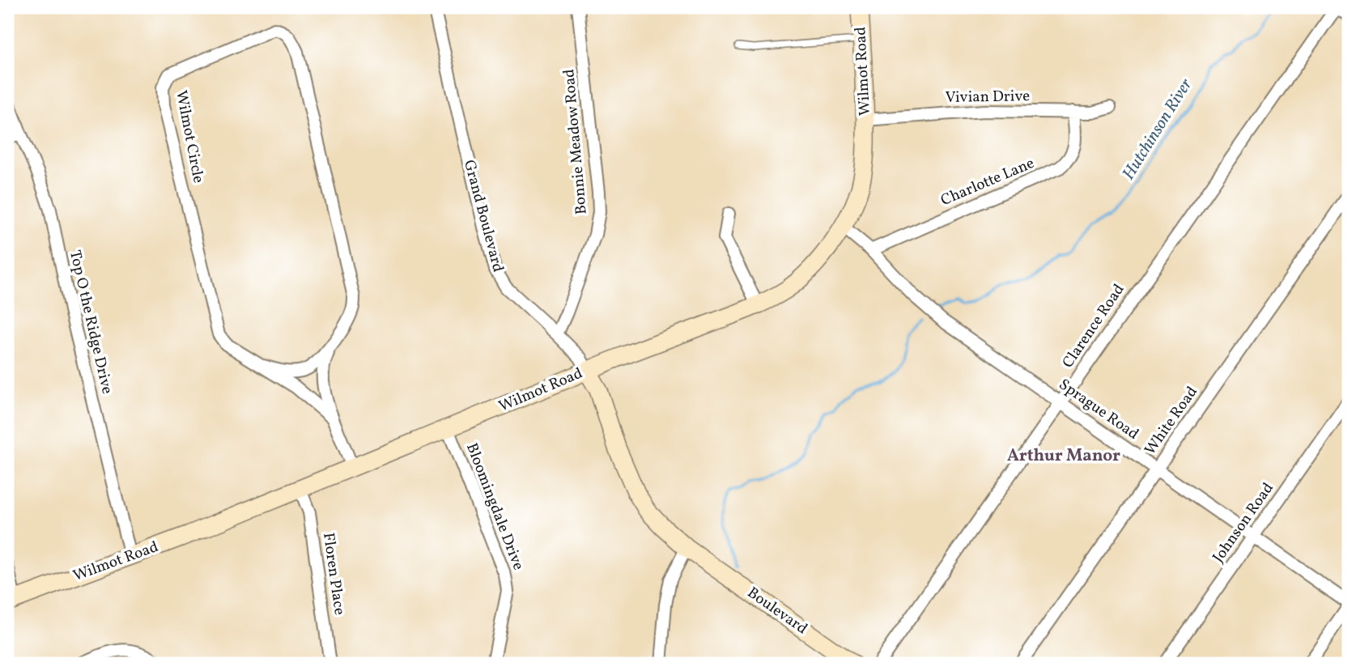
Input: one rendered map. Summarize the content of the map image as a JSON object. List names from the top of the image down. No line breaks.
{"streets":{"street":["Wilmot Road","Vivian Drive","Wilmot Circle","Bonnie Meadow Road","Charlotte Lane","Grand Boulevard","Top O the Ridge Drive","Clarence Road","Sprague Road","White Road","Bloomingdale Drive","Johnson Road","Floren Place","Boulevard"]},"crossings":[["Wilmot Road","Vivian Drive"],["Wilmot Road","Wilmot Circle"],["Wilmot Road","Grand Boulevard"],["Wilmot Road","Top O the Ridge Drive"],["Wilmot Road","Sprague Road"],["Wilmot Road","Bloomingdale Drive"],["Wilmot Road","Floren Place"],["Vivian Drive","Charlotte Lane"],["Bonnie Meadow Road","Grand Boulevard"],["Charlotte Lane","Sprague Road"],["Grand Boulevard","Boulevard"],["Clarence Road","Sprague Road"],["Sprague Road","White Road"],["Sprague Road","Johnson Road"]],"districts":["Arthur Manor"],"water":["Hutchinson River"]}
